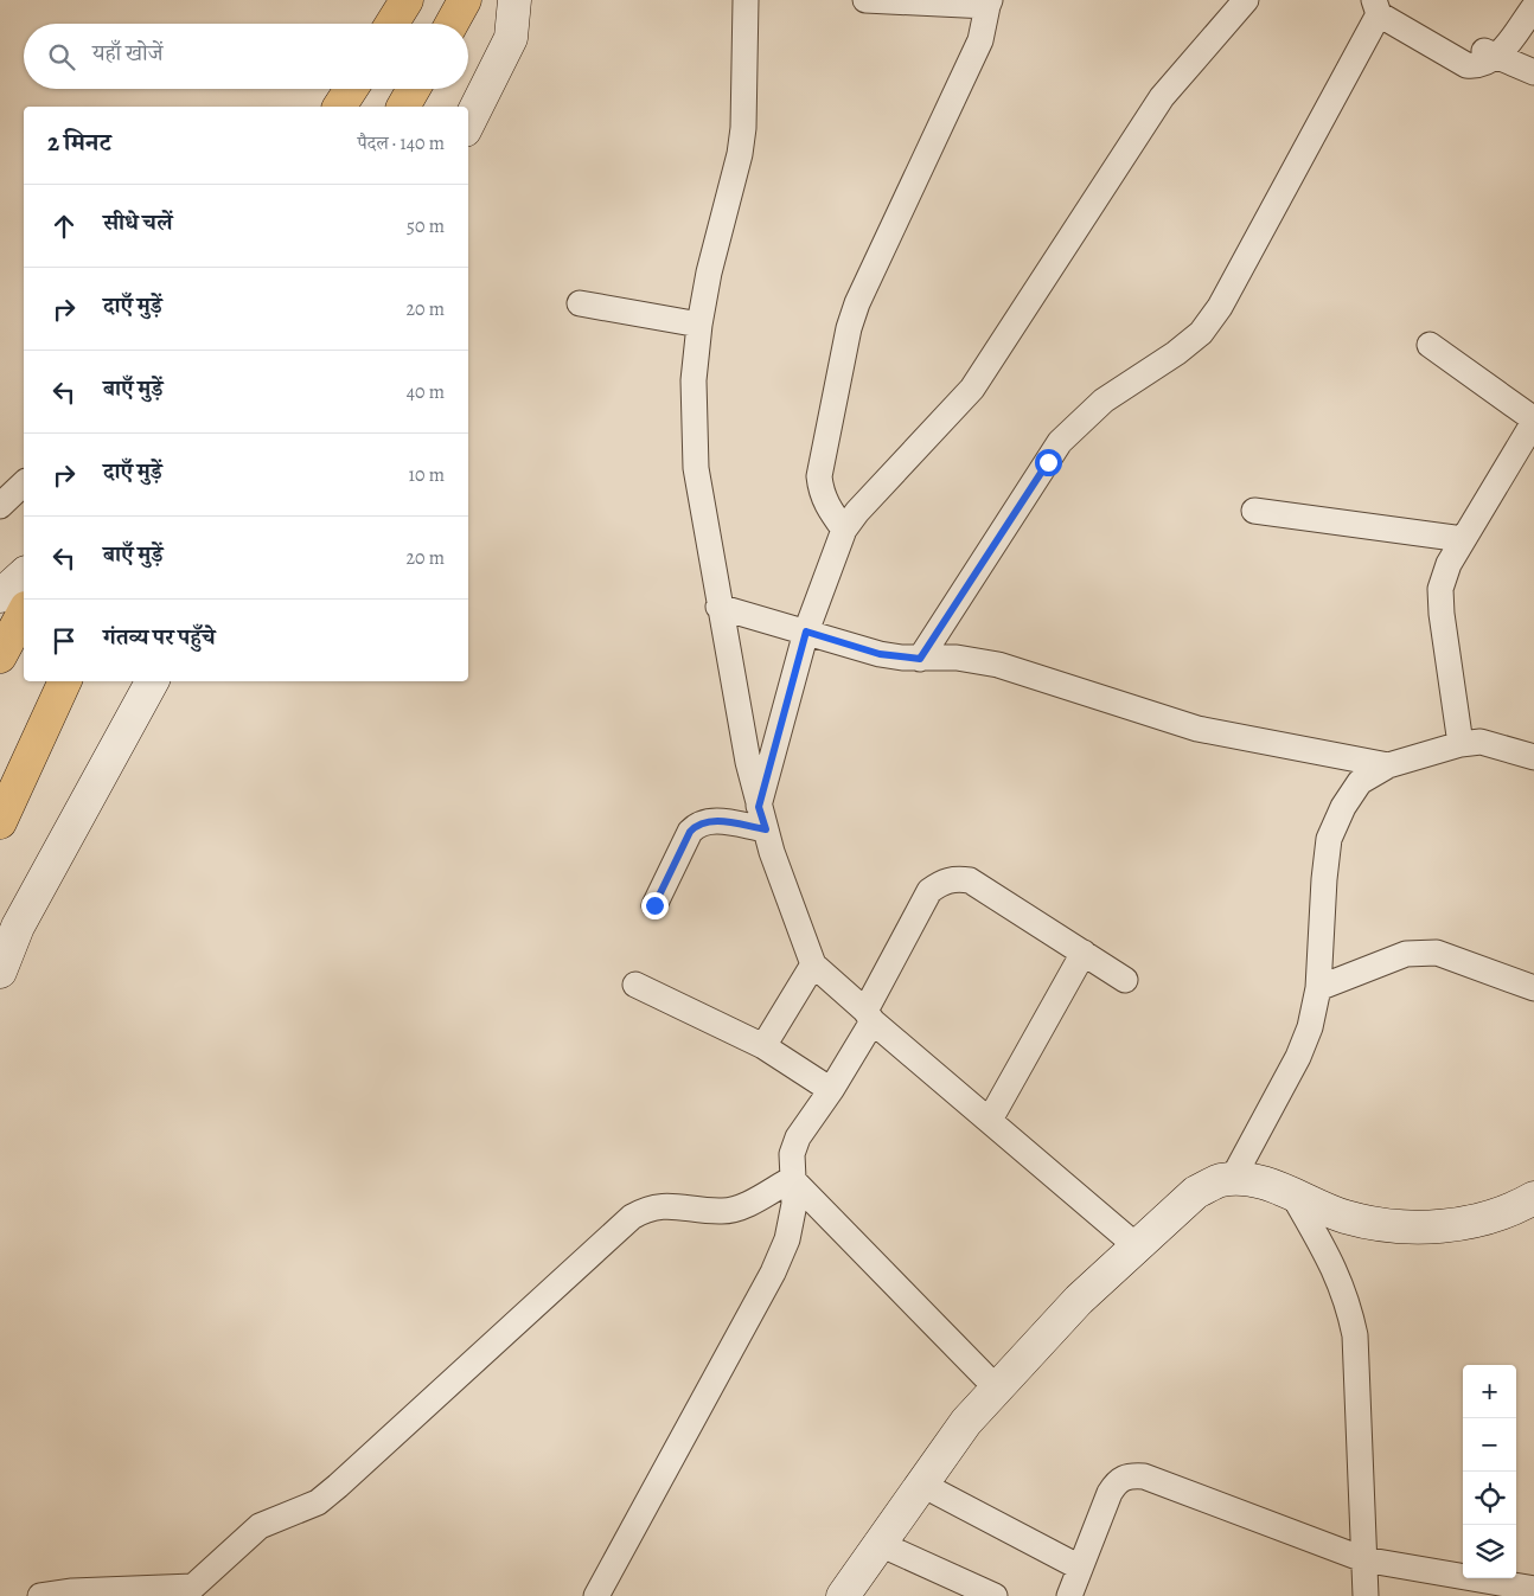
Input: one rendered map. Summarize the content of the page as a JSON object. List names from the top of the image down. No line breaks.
{"page":{"search":"यहाँ खोजें","heading":["2 मिनट","पैदल · 140 m"],"list":[["सीधे चलें","50 m"],["दाएँ मुड़ें","20 m"],["बाएँ मुड़ें","40 m"],["दाएँ मुड़ें","10 m"],["बाएँ मुड़ें","20 m"],"गंतव्य पर पहुँचे"],"map_buttons":["+","−"]}}
